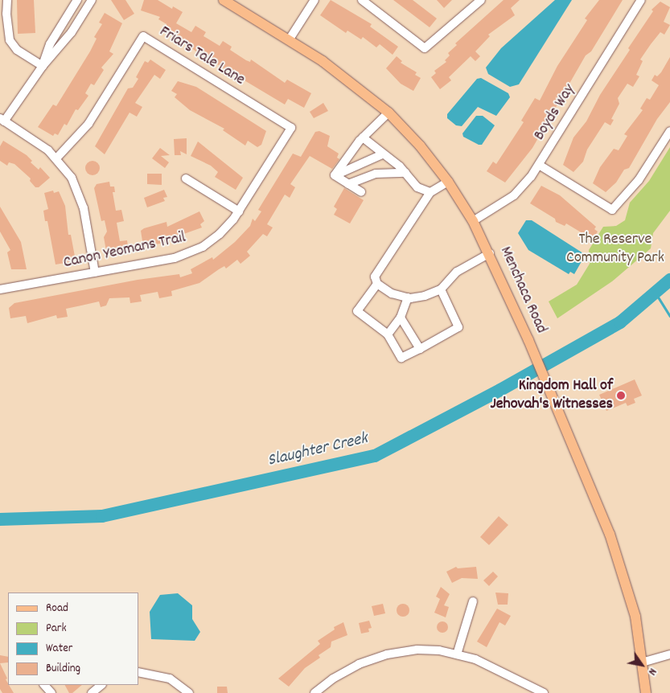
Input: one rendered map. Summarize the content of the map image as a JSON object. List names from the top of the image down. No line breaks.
{"streets":{"main road":["Menchaca Road"],"street":["Friars Tale Lane","Boyds Way","Canon Yeomans Trail"]},"crossings":[["Friars Tale Lane","Canon Yeomans Trail"],["Boyds Way","Menchaca Road"]],"water":["Slaughter Creek"],"parks":["The Reserve Community Park"],"places":["Kingdom Hall of Jehovah's Witnesses"],"legend":["Road","Park","Water","Building"],"north":"bottom right"}
